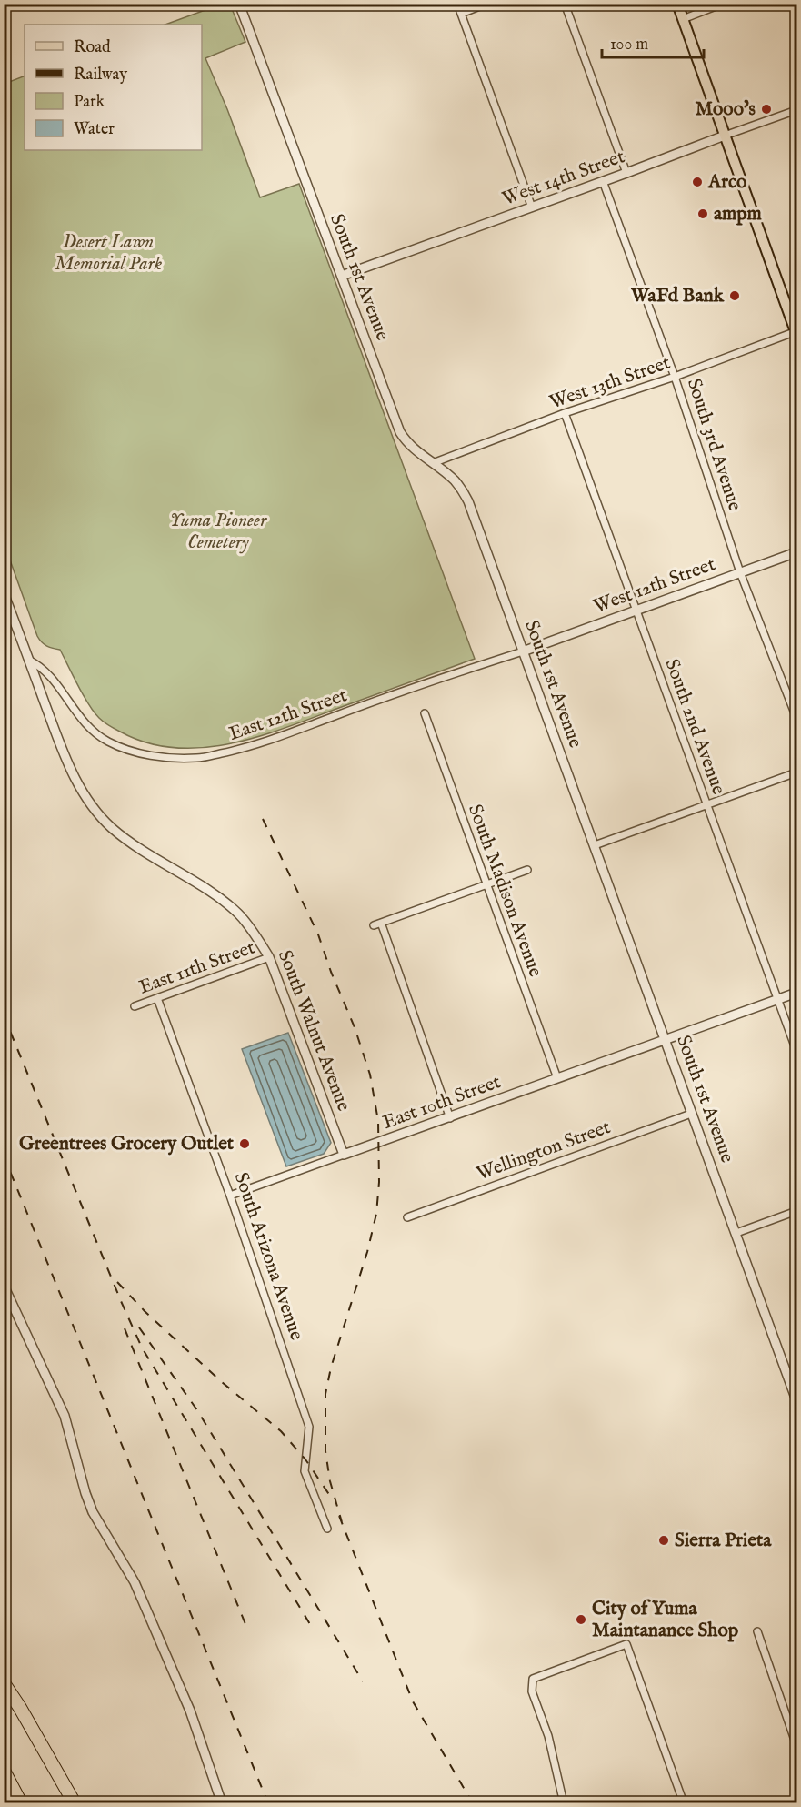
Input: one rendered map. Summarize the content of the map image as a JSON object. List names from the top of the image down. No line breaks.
{"streets":{"street":["West 14th Street","South 1st Avenue","West 13th Street","South 3rd Avenue","West 12th Street","East 12th Street","South 2nd Avenue","South Madison Avenue","East 11th Street","South Walnut Avenue","East 10th Street","Wellington Street","South Arizona Avenue"]},"crossings":[["West 14th Street","South 1st Avenue"],["West 14th Street","South 3rd Avenue"],["South 1st Avenue","West 13th Street"],["South 1st Avenue","West 12th Street"],["South 1st Avenue","East 12th Street"],["South 1st Avenue","East 10th Street"],["South 1st Avenue","Wellington Street"],["West 13th Street","South 3rd Avenue"],["West 13th Street","South 2nd Avenue"],["South 3rd Avenue","West 12th Street"],["West 12th Street","East 12th Street"],["West 12th Street","South 2nd Avenue"],["East 12th Street","South Walnut Avenue"],["South 2nd Avenue","East 10th Street"],["South Madison Avenue","East 10th Street"],["East 11th Street","South Walnut Avenue"],["East 11th Street","South Arizona Avenue"],["South Walnut Avenue","East 10th Street"],["East 10th Street","South Arizona Avenue"]],"parks":["Desert Lawn Memorial Park","Yuma Pioneer Cemetery"],"places":["Mooo's","Arco","ampm","WaFd Bank","Greentrees Grocery Outlet","Sierra Prieta","City of Yuma Maintanance Shop"],"legend":["Road","Railway","Park","Water"],"scale_bar":"100 m"}
